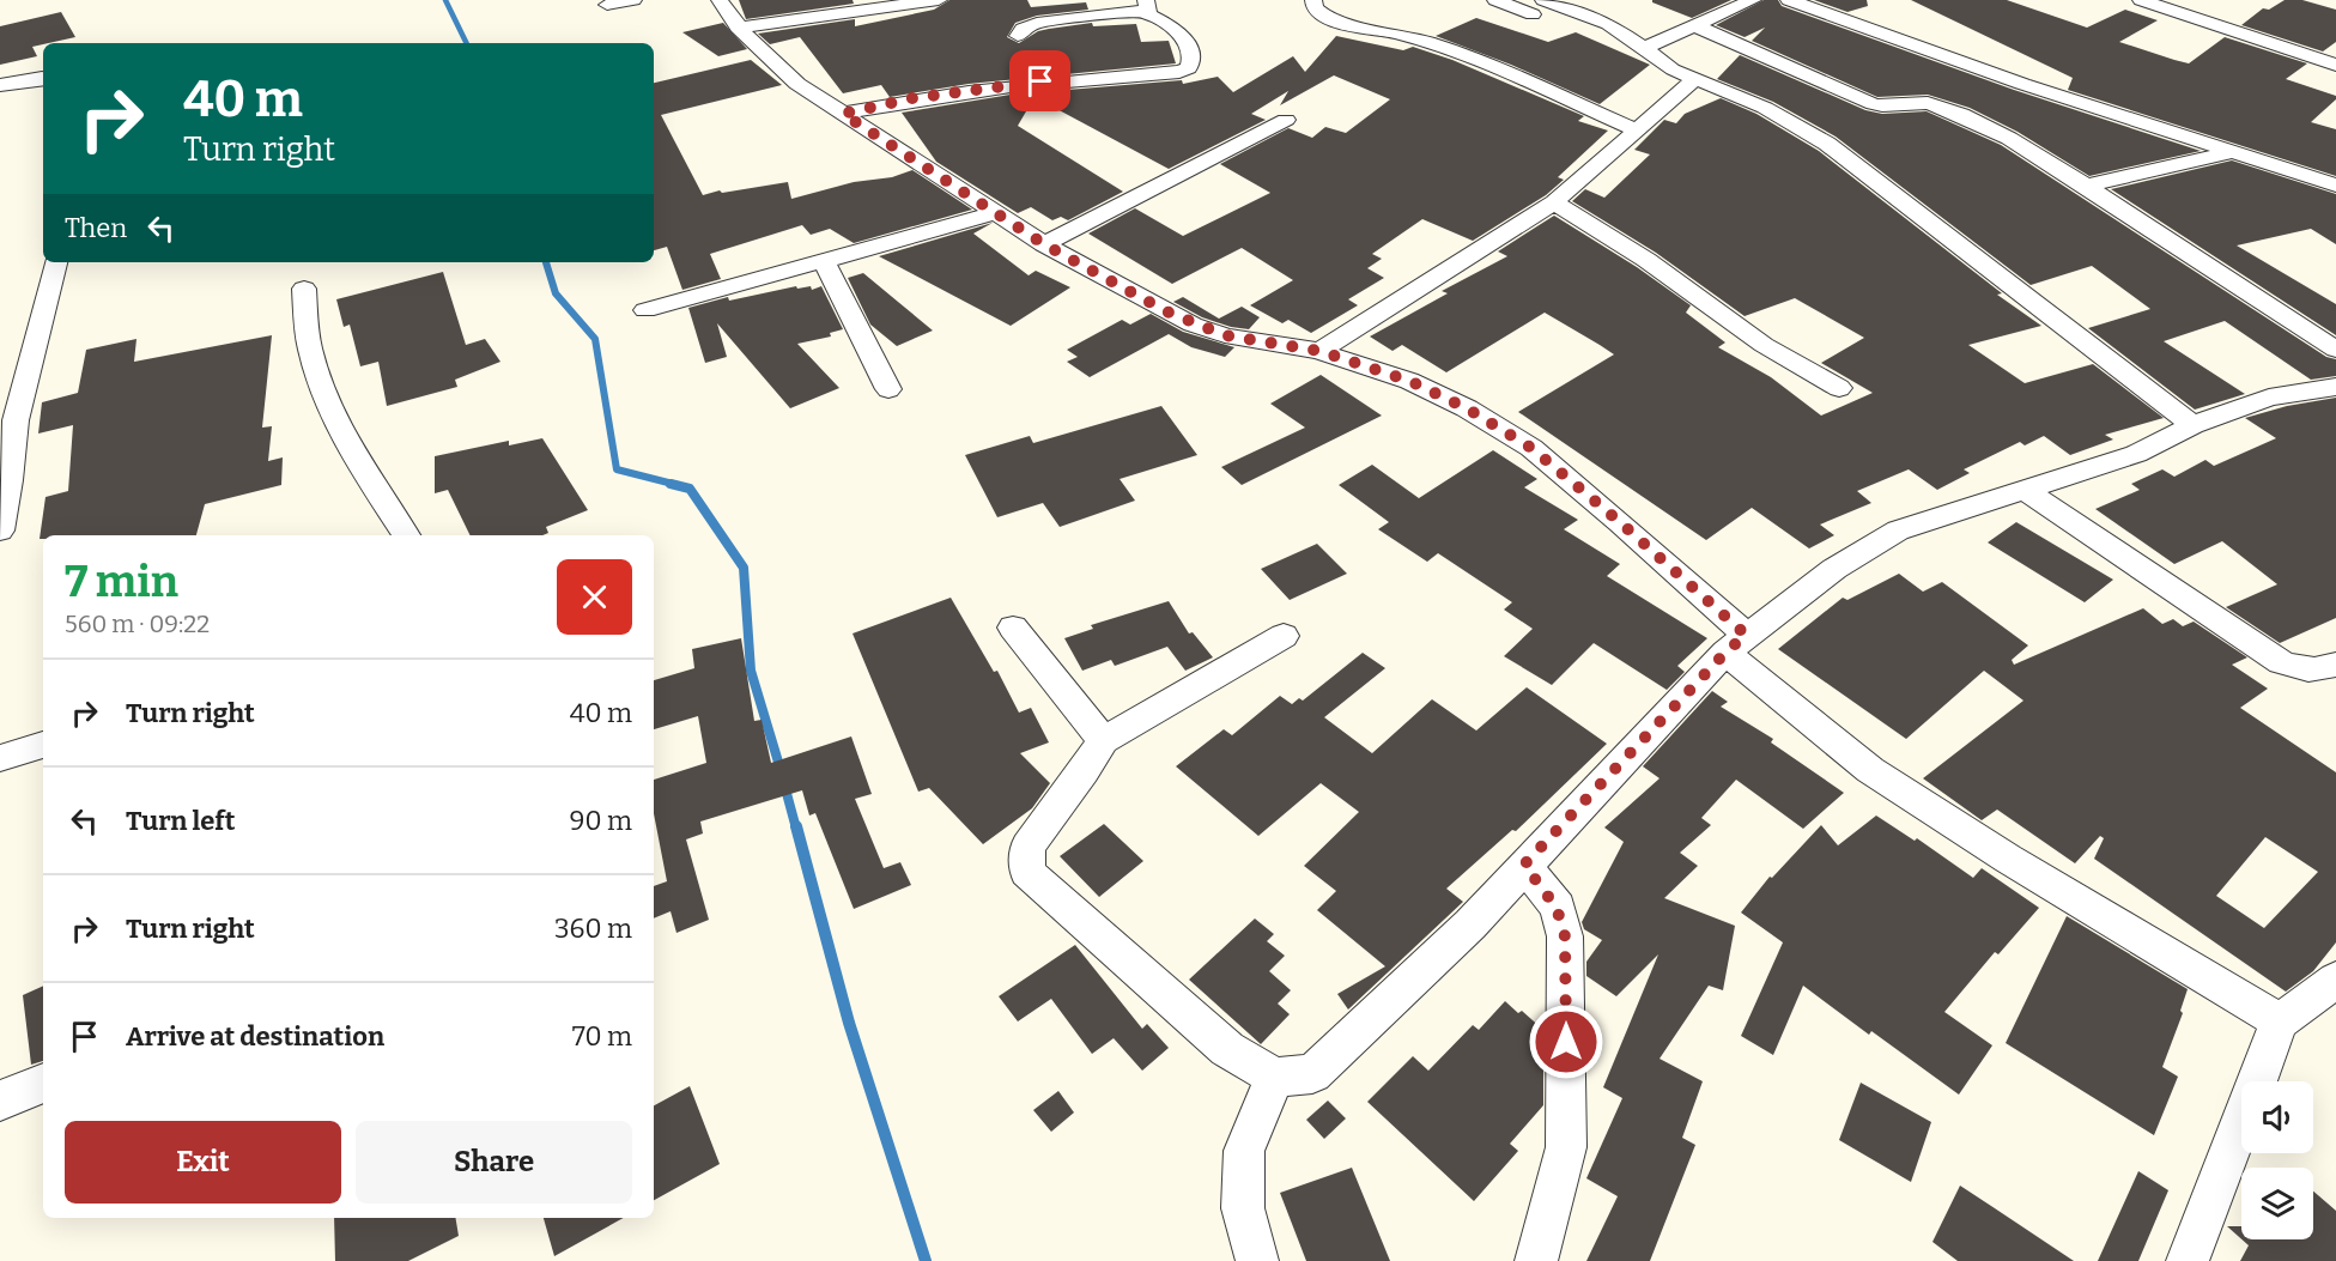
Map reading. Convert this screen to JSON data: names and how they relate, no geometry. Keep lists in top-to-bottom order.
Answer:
{
  "page": {
    "turn": ["40 m", "Turn right"],
    "then": "Then",
    "heading": ["7 min", "560 m · 09:22"],
    "list": [
      {
        "name": "Turn right",
        "value": "40 m"
      },
      {
        "name": "Turn left",
        "value": "90 m"
      },
      {
        "name": "Turn right",
        "value": "360 m"
      },
      {
        "name": "Arrive at destination",
        "value": "70 m"
      }
    ],
    "buttons": ["Exit", "Share"]
  }
}
